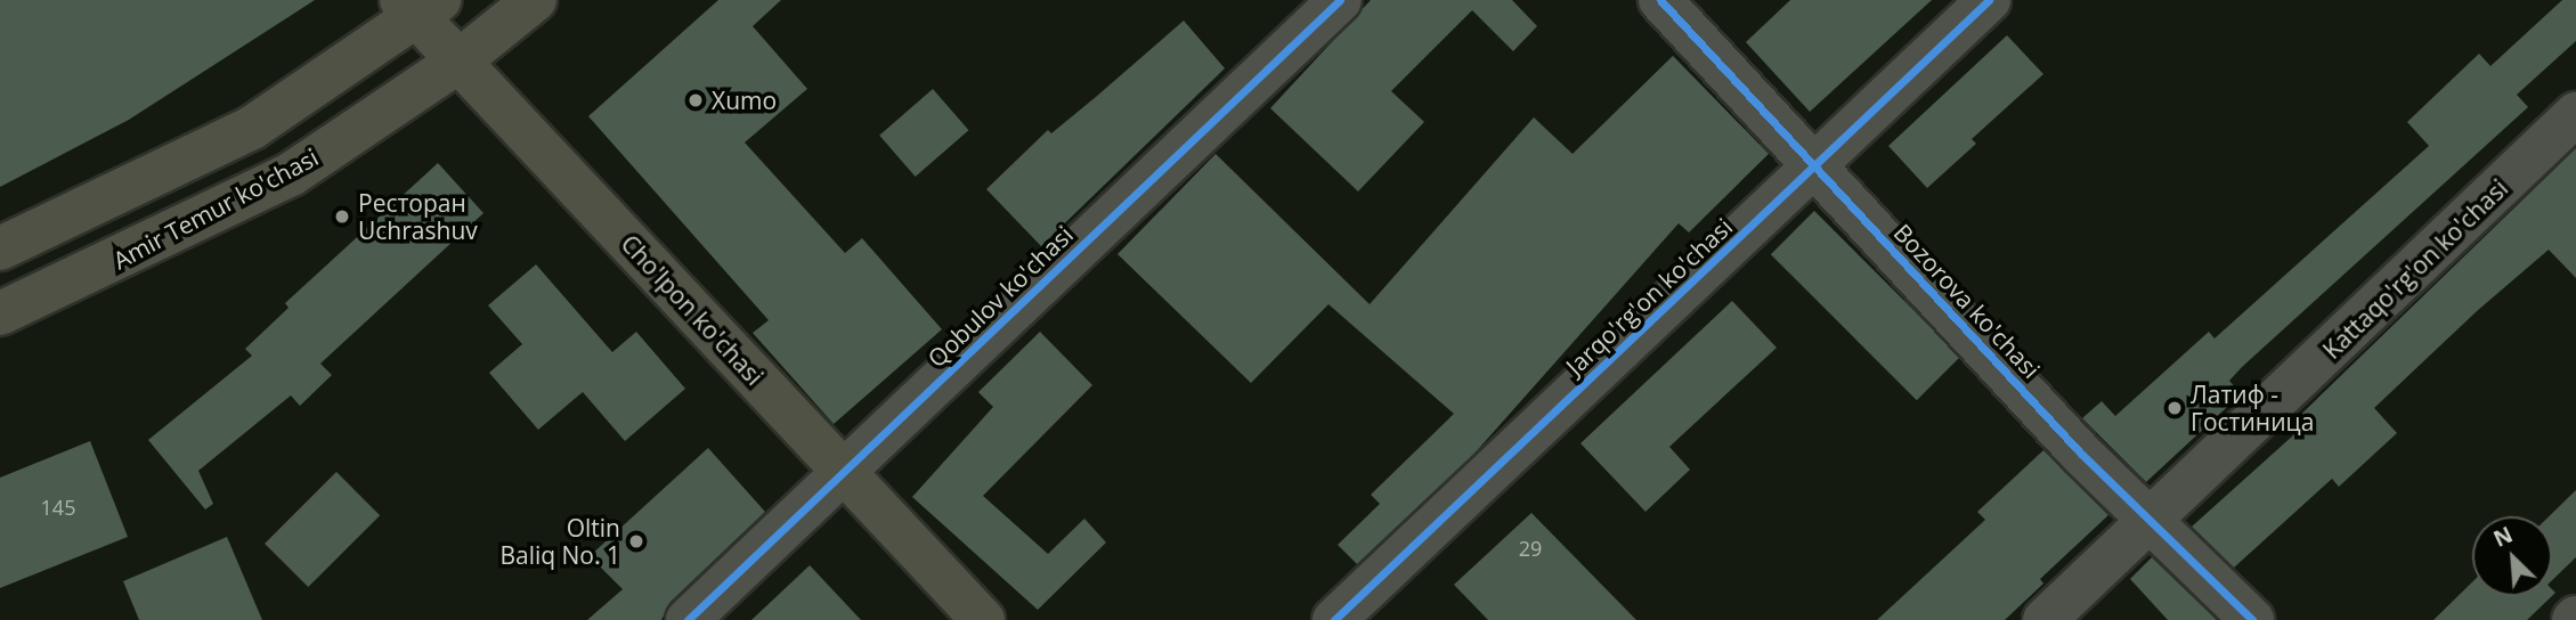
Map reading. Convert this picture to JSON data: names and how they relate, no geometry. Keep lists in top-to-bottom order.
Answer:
{
  "streets": {
    "main road": ["Amir Temur ko'chasi", "Cho'lpon ko'chasi"],
    "street": [
      "Kattaqo'rg'on ko'chasi",
      "Qobulov ko'chasi",
      "Jarqo'rg'on ko'chasi",
      "Bozorova ko'chasi"
    ]
  },
  "crossings": [
    ["Amir Temur ko'chasi", "Cho'lpon ko'chasi"],
    ["Kattaqo'rg'on ko'chasi", "Bozorova ko'chasi"],
    ["Qobulov ko'chasi", "Cho'lpon ko'chasi"],
    ["Jarqo'rg'on ko'chasi", "Bozorova ko'chasi"]
  ],
  "places": [
    "Xumo",
    "Ресторан Uchrashuv",
    "Латиф - Гостиница",
    "Oltin Baliq No. 1"
  ],
  "house_numbers": ["145", "29"],
  "north": "top left"
}
